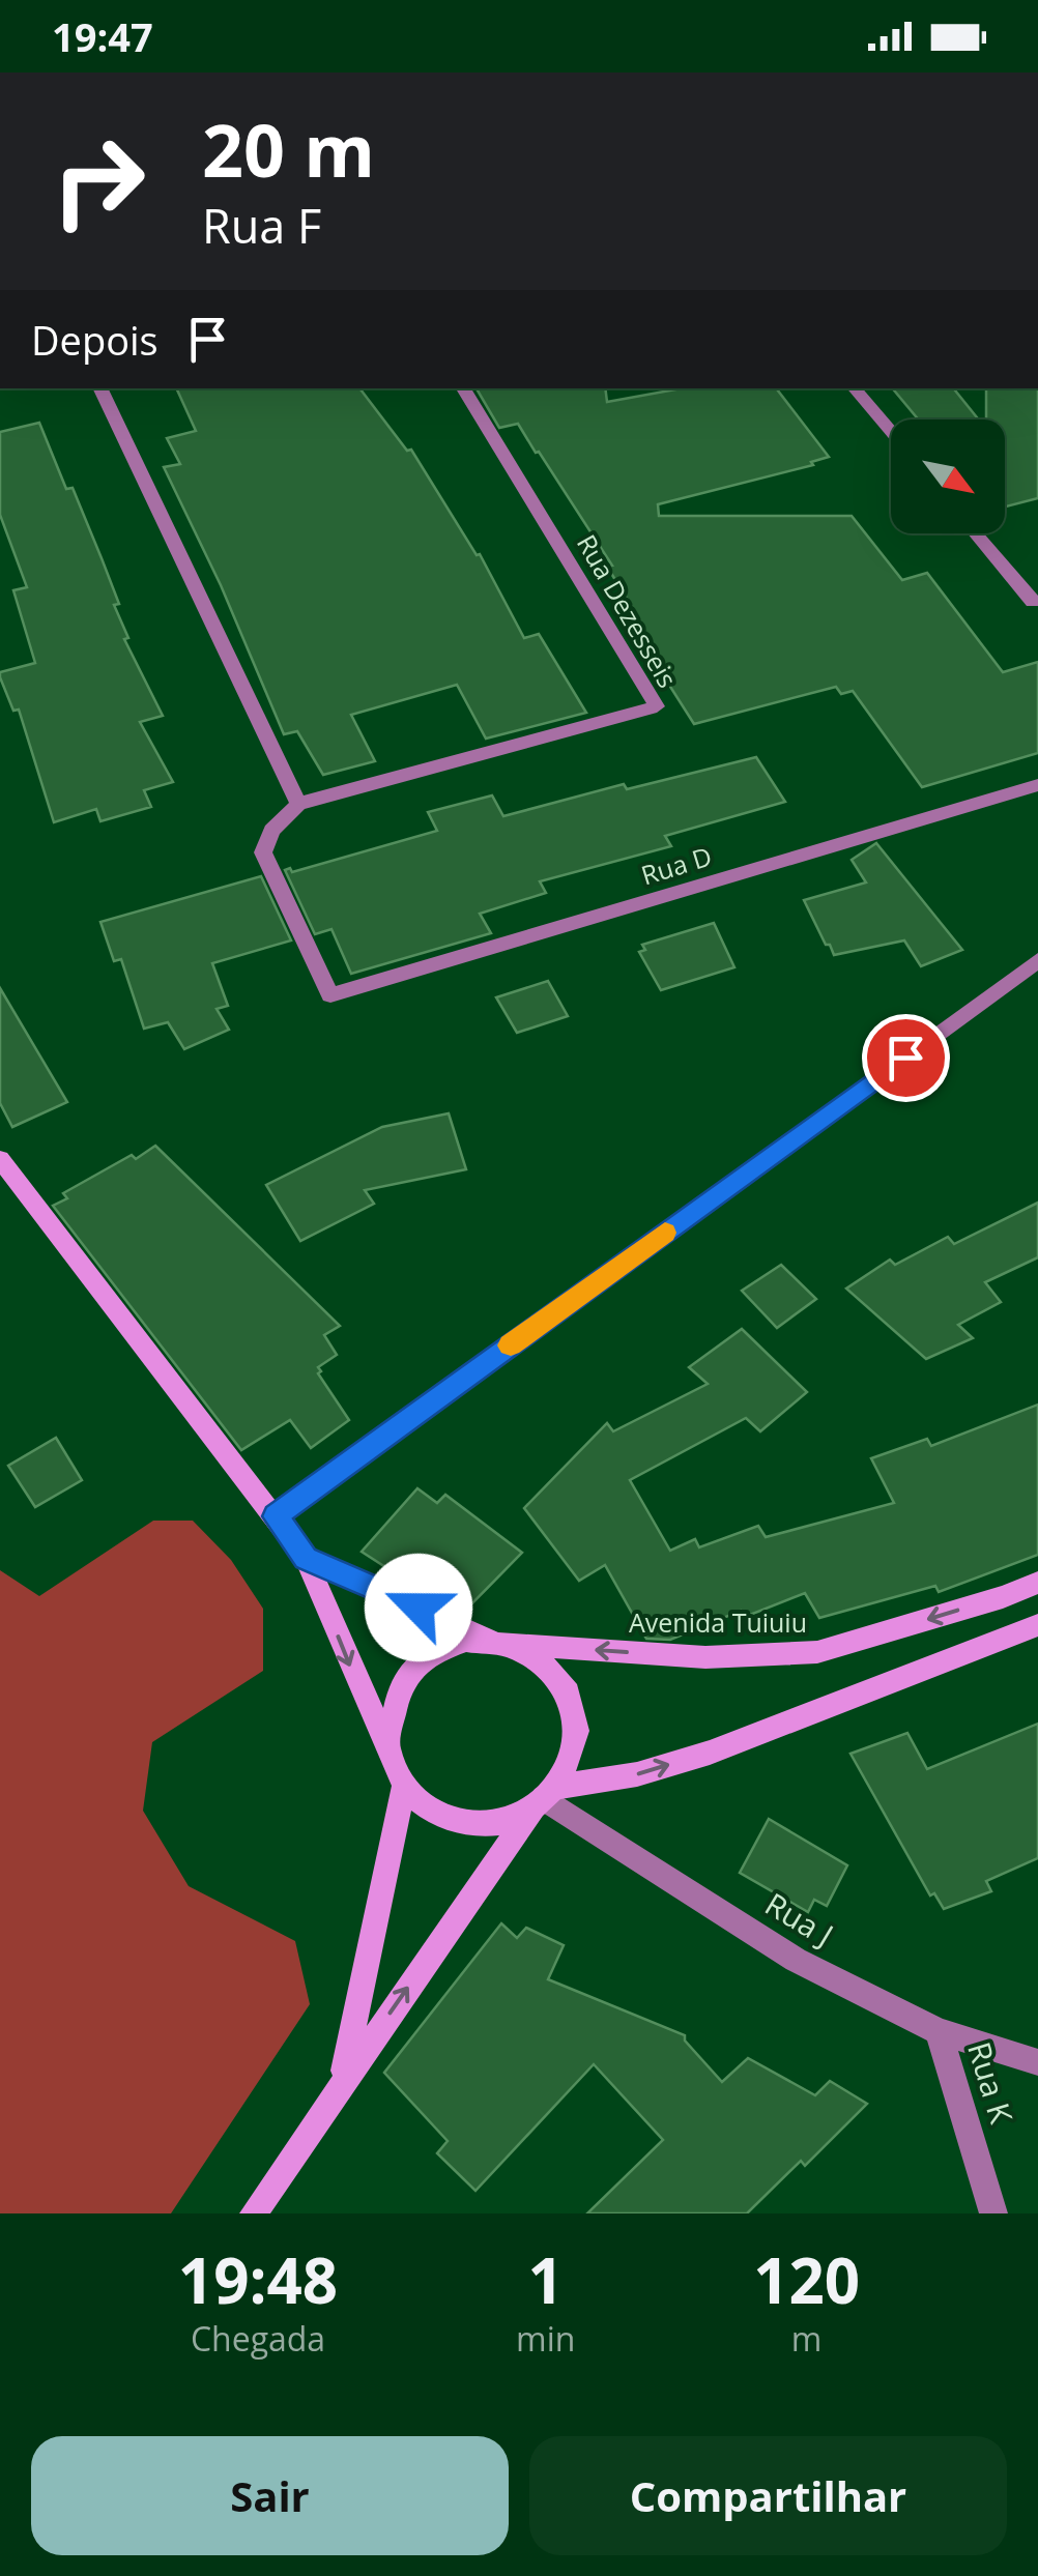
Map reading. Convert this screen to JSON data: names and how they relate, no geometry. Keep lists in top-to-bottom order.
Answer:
{
  "streets": {
    "main road": ["Avenida Tuiuiu"],
    "street": [
      "Rua Dezesseis",
      "Rua D",
      "Rua J",
      "Rua K"
    ]
  },
  "crossings": [
    ["Rua Dezesseis", "Rua D"],
    ["Avenida Tuiuiu", "Rua J"],
    ["Rua J", "Rua K"]
  ],
  "north": "bottom right",
  "page": {
    "status": "19:47",
    "turn": ["20 m", "Rua F"],
    "then": "Depois",
    "eta": [
      "19:48",
      "Chegada",
      "1",
      "min",
      "120",
      "m"
    ],
    "buttons": ["Sair", "Compartilhar"]
  }
}
